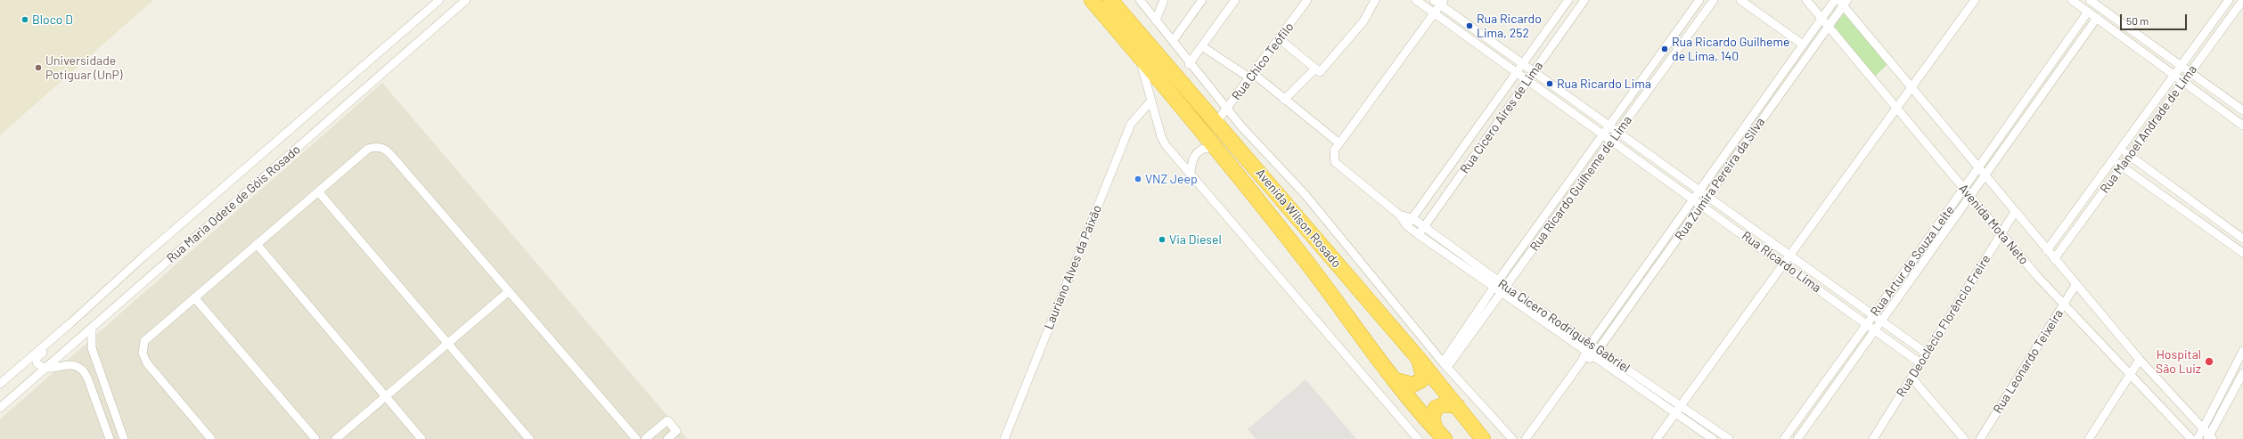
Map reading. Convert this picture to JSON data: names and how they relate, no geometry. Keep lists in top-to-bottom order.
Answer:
{
  "streets": {
    "highway": ["Avenida Wilson Rosado"],
    "street": [
      "Rua Chico Teófilo",
      "Rua Cícero Aires de Lima",
      "Rua Manoel Andrade de Lima",
      "Rua Zumira Pereira da Silva",
      "Rua Ricardo Guilheme de Lima",
      "Rua Maria Odete de Góis Rosado",
      "Avenida Mota Neto",
      "Rua Artur de Souza Leite",
      "Rua Ricardo Lima",
      "Lauriano Alves da Paixão",
      "Rua Cícero Rodriguês Gabriel",
      "Rua Deoclécio Florêncio Freire",
      "Rua Leonardo Teixeira"
    ]
  },
  "crossings": [
    ["Rua Chico Teófilo", "Avenida Wilson Rosado"],
    ["Rua Cícero Aires de Lima", "Rua Ricardo Lima"],
    ["Rua Cícero Aires de Lima", "Rua Cícero Rodriguês Gabriel"],
    ["Rua Manoel Andrade de Lima", "Avenida Mota Neto"],
    ["Rua Zumira Pereira da Silva", "Avenida Mota Neto"],
    ["Rua Zumira Pereira da Silva", "Rua Ricardo Lima"],
    ["Rua Zumira Pereira da Silva", "Rua Cícero Rodriguês Gabriel"],
    ["Rua Ricardo Guilheme de Lima", "Rua Ricardo Lima"],
    ["Rua Ricardo Guilheme de Lima", "Rua Cícero Rodriguês Gabriel"],
    ["Avenida Mota Neto", "Rua Artur de Souza Leite"],
    ["Avenida Mota Neto", "Rua Deoclécio Florêncio Freire"],
    ["Avenida Mota Neto", "Rua Leonardo Teixeira"],
    ["Rua Artur de Souza Leite", "Rua Ricardo Lima"],
    ["Rua Ricardo Lima", "Rua Cícero Rodriguês Gabriel"],
    ["Rua Ricardo Lima", "Rua Deoclécio Florêncio Freire"]
  ],
  "places": [
    "Bloco D",
    "Rua Ricardo Lima, 252",
    "Rua Ricardo Guilheme de Lima, 140",
    "Universidade Potiguar (UnP)",
    "Rua Ricardo Lima",
    "VNZ Jeep",
    "Via Diesel",
    "Hospital São Luiz"
  ],
  "scale_bar": "50 m"
}
